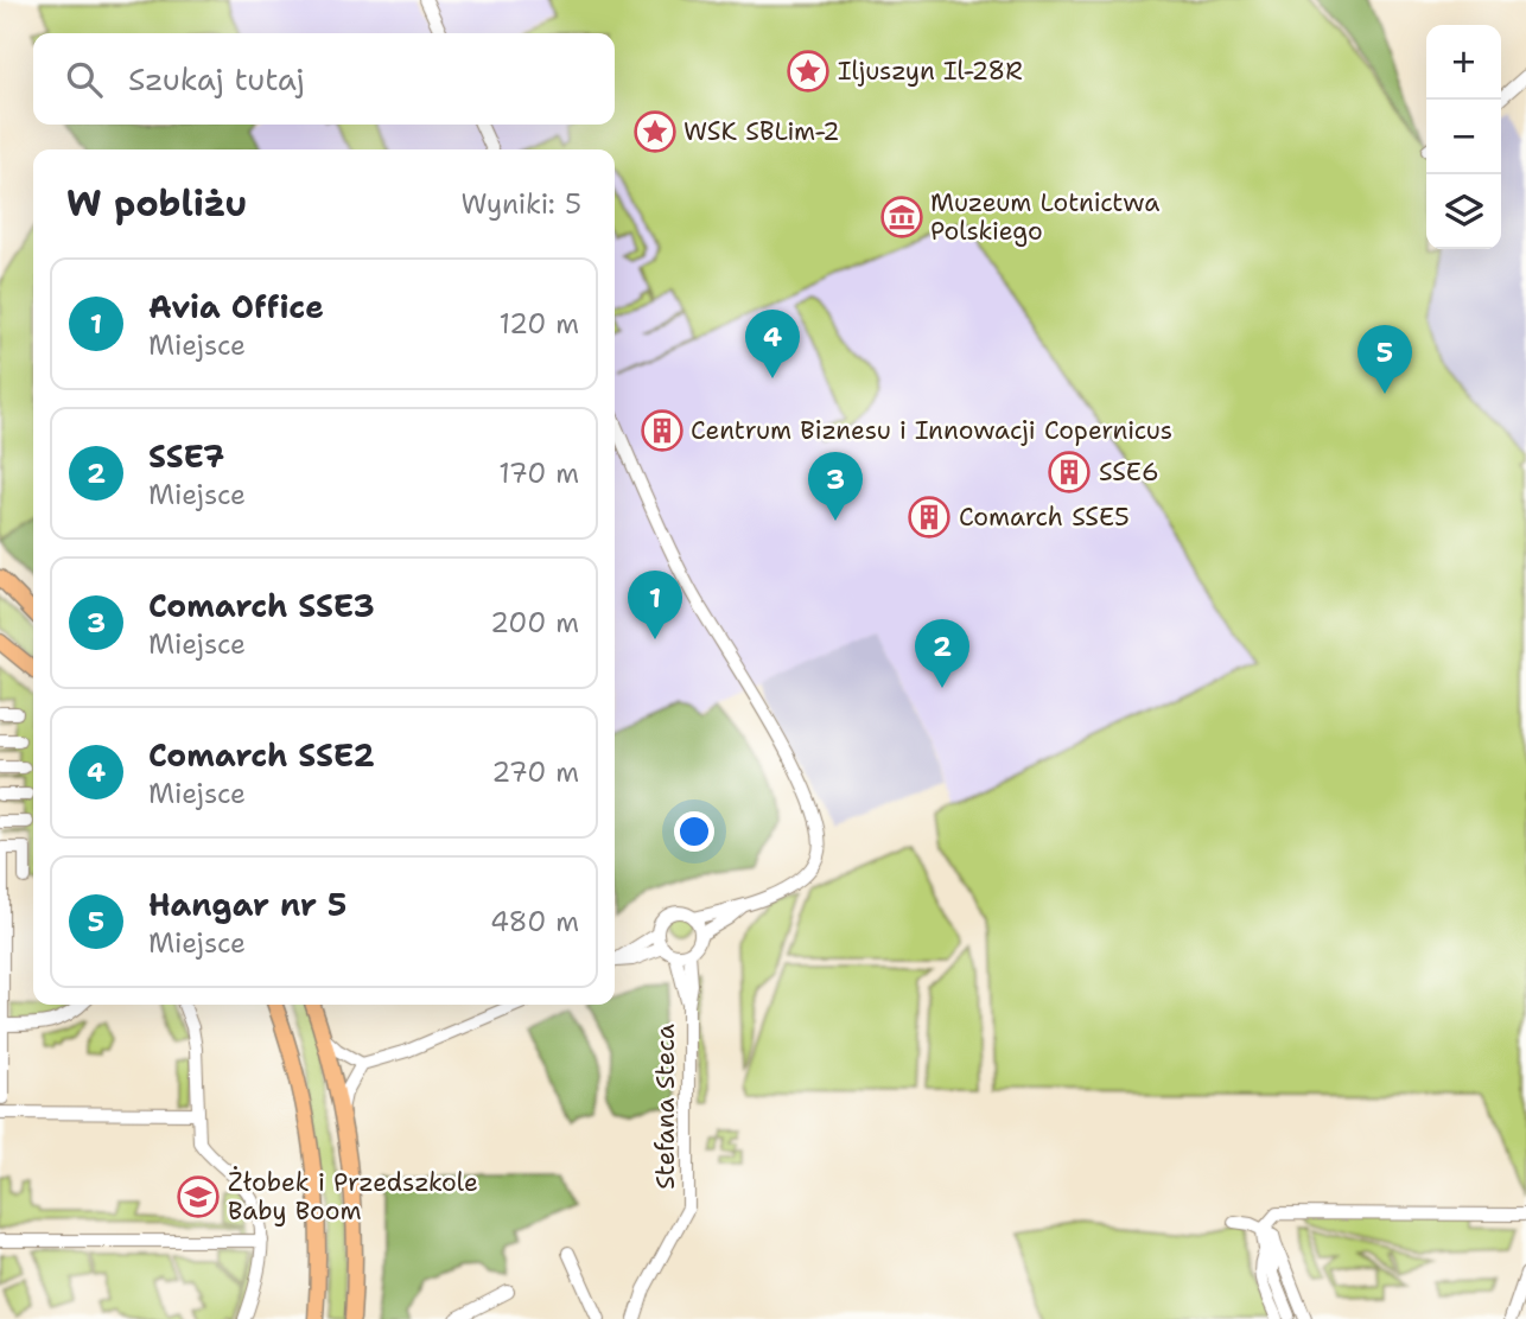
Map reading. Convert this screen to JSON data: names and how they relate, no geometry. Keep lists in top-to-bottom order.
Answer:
{
  "streets": {
    "street": ["Stefana Steca"]
  },
  "places": {
    "place": ["Iljuszyn Il-28R", "WSK SBLim-2"],
    "museum": ["Muzeum Lotnictwa Polskiego"],
    "building": ["Centrum Biznesu i Innowacji Copernicus", "SSE6", "Comarch SSE5"],
    "school or university": ["Żłobek i Przedszkole Baby Boom"]
  },
  "page": {
    "map_buttons": ["+", "−"],
    "search": "Szukaj tutaj",
    "heading": ["W pobliżu", "Wyniki: 5"],
    "list": [
      {
        "mark": "1",
        "name": "Avia Office",
        "note": "Miejsce",
        "value": "120 m"
      },
      {
        "mark": "2",
        "name": "SSE7",
        "note": "Miejsce",
        "value": "170 m"
      },
      {
        "mark": "3",
        "name": "Comarch SSE3",
        "note": "Miejsce",
        "value": "200 m"
      },
      {
        "mark": "4",
        "name": "Comarch SSE2",
        "note": "Miejsce",
        "value": "270 m"
      },
      {
        "mark": "5",
        "name": "Hangar nr 5",
        "note": "Miejsce",
        "value": "480 m"
      }
    ],
    "pins": [
      "4",
      "5",
      "3",
      "1",
      "2"
    ]
  }
}
